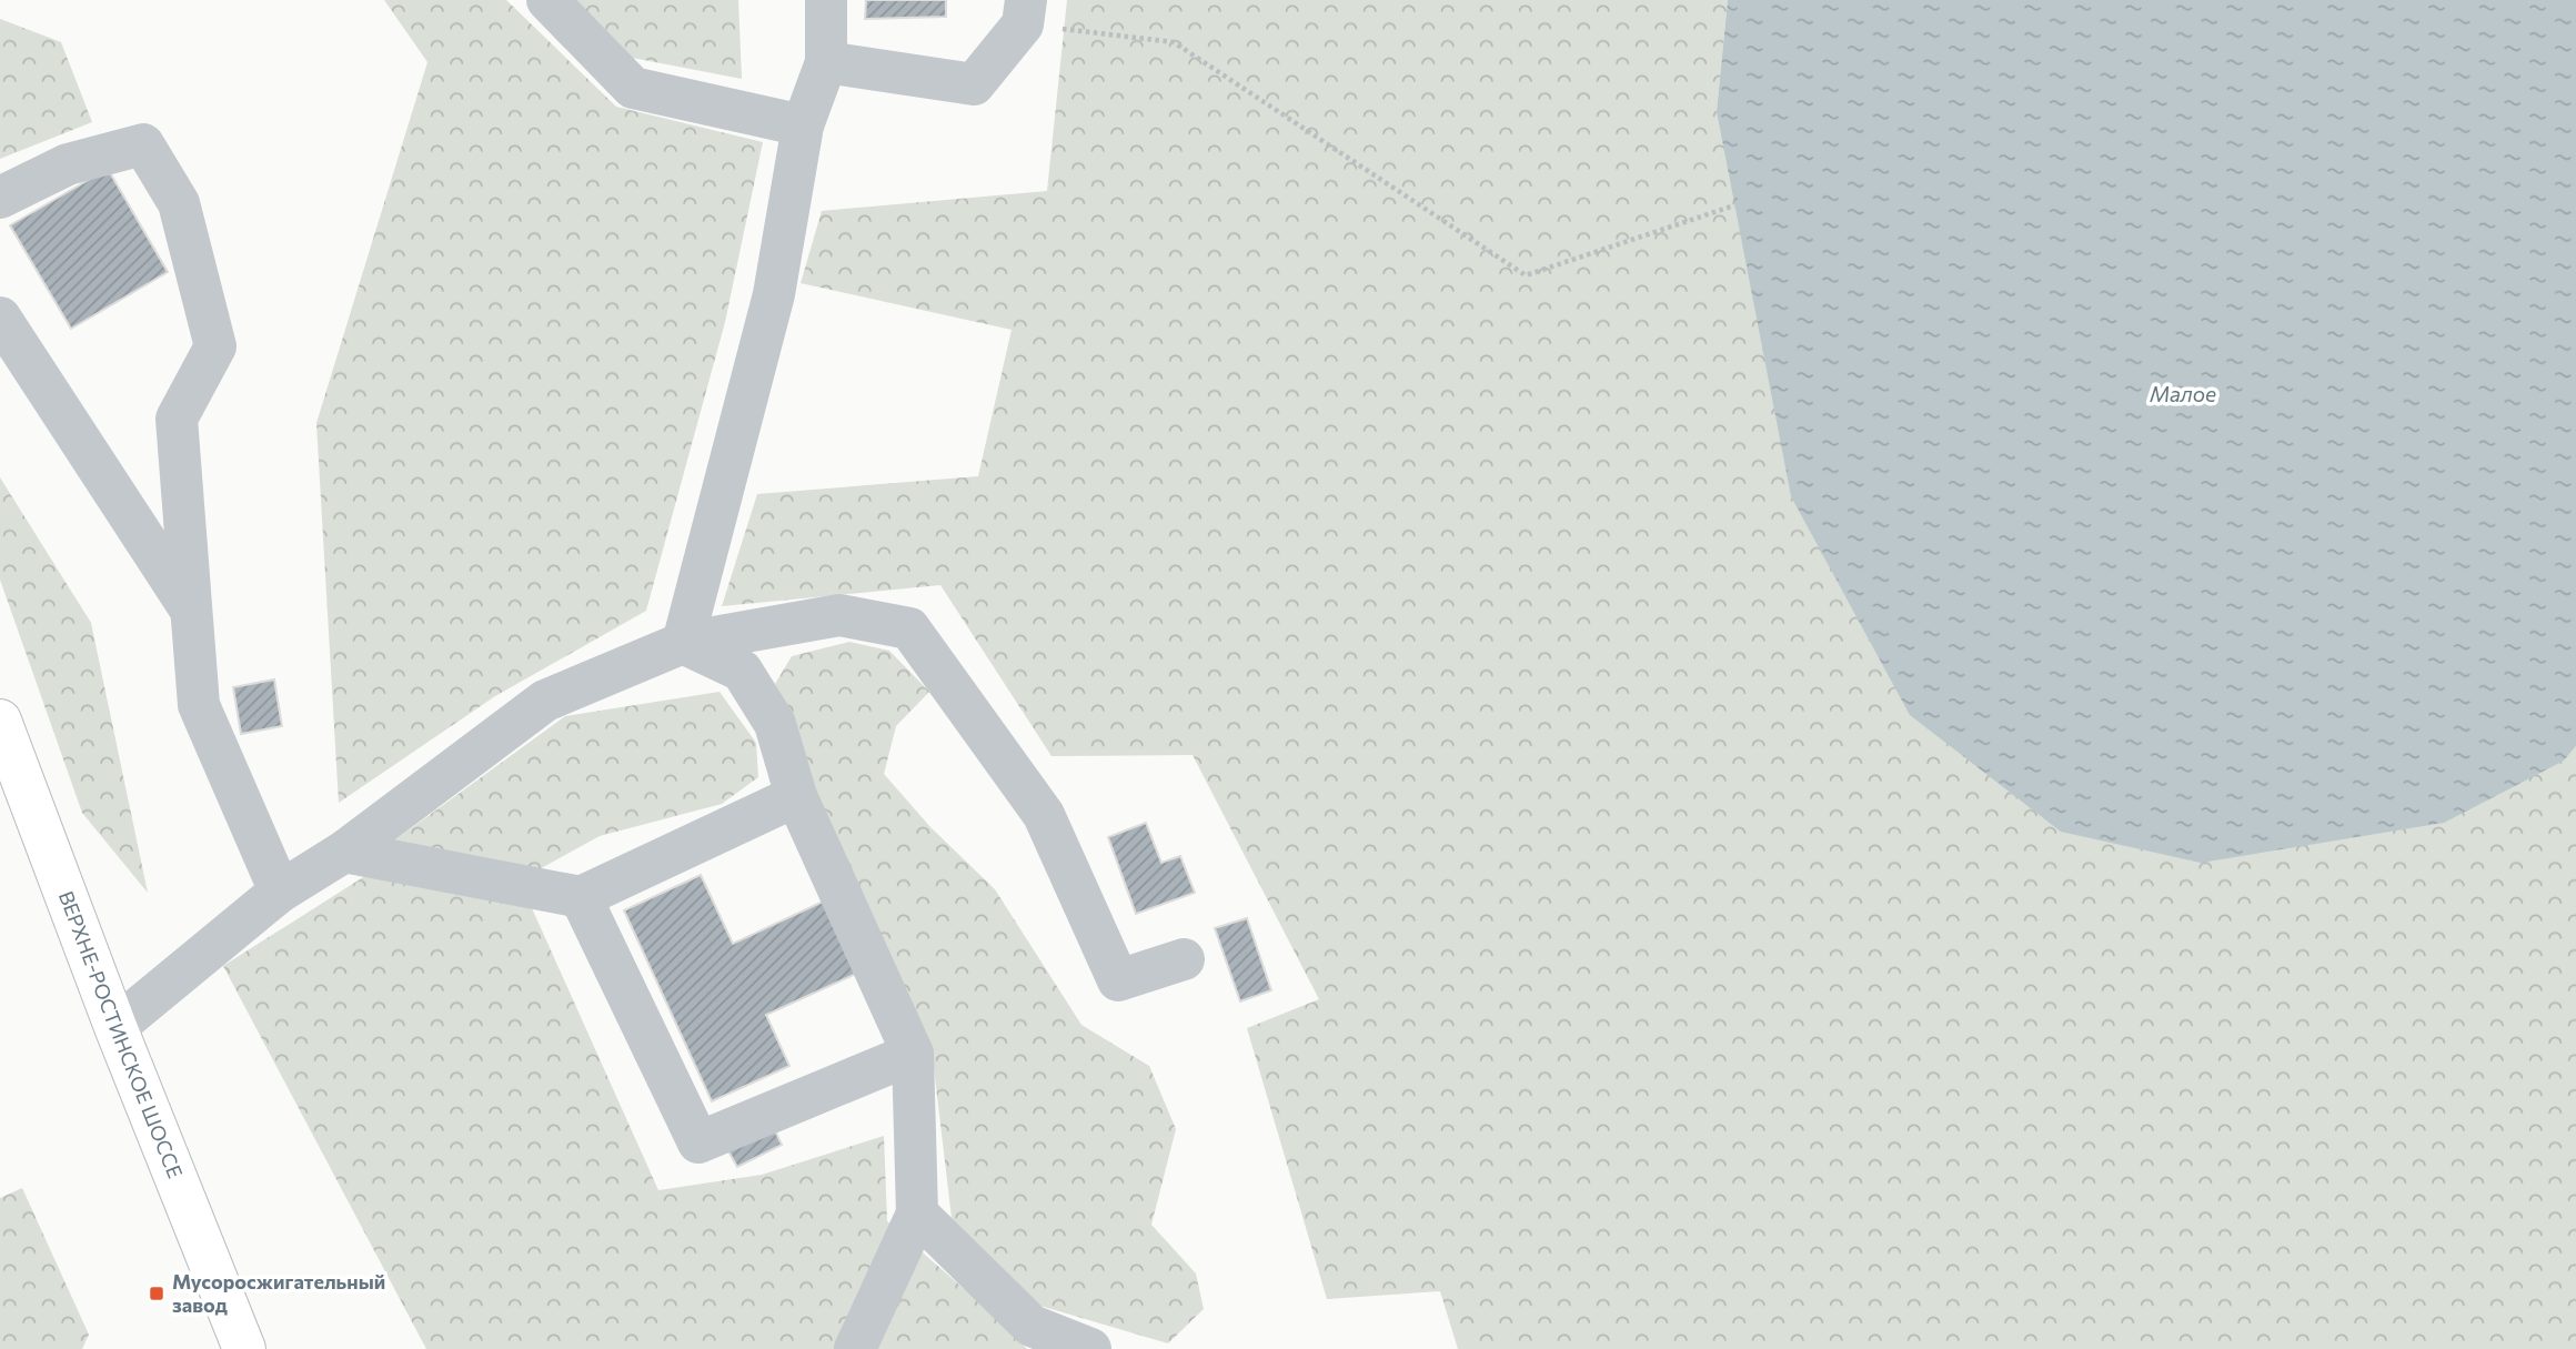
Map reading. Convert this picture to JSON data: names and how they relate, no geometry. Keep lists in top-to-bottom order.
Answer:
{
  "streets": {
    "main road": ["ВЕРХНЕ-РОСТИНСКОЕ ШОССЕ"]
  },
  "water": ["Малое"],
  "places": {
    "transit": ["Мусоросжигательный завод"]
  }
}
